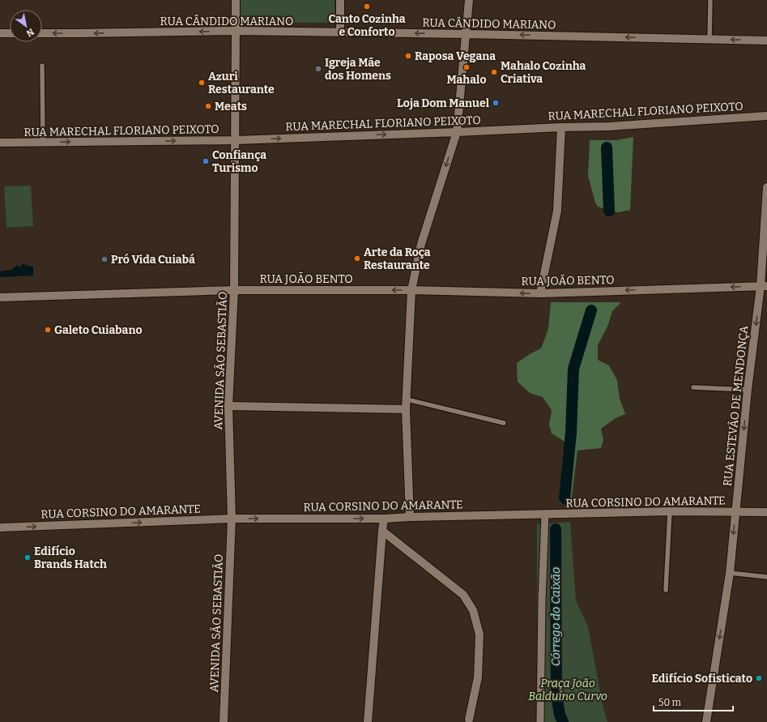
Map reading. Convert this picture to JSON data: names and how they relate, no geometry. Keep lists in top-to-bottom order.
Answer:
{
  "streets": {
    "street": [
      "RUA CÂNDIDO MARIANO",
      "RUA MARECHAL FLORIANO PEIXOTO",
      "RUA JOÃO BENTO",
      "AVENIDA SÃO SEBASTIÃO",
      "RUA ESTEVÃO DE MENDONÇA",
      "RUA CORSINO DO AMARANTE"
    ]
  },
  "crossings": [
    ["RUA CÂNDIDO MARIANO", "AVENIDA SÃO SEBASTIÃO"],
    ["RUA MARECHAL FLORIANO PEIXOTO", "AVENIDA SÃO SEBASTIÃO"],
    ["RUA JOÃO BENTO", "AVENIDA SÃO SEBASTIÃO"],
    ["RUA JOÃO BENTO", "RUA ESTEVÃO DE MENDONÇA"],
    ["AVENIDA SÃO SEBASTIÃO", "RUA CORSINO DO AMARANTE"],
    ["RUA ESTEVÃO DE MENDONÇA", "RUA CORSINO DO AMARANTE"]
  ],
  "one_way": [
    "RUA CÂNDIDO MARIANO",
    "RUA MARECHAL FLORIANO PEIXOTO",
    "RUA JOÃO BENTO",
    "RUA ESTEVÃO DE MENDONÇA",
    "RUA CORSINO DO AMARANTE"
  ],
  "water": ["Córrego do Caixão"],
  "parks": ["Praça João Balduíno Curvo"],
  "places": [
    "Canto Cozinha e Conforto",
    "Raposa Vegana",
    "Mahalo",
    "Igreja Mãe dos Homens",
    "Mahalo Cozinha Criativa",
    "Azuri Restaurante",
    "Loja Dom Manuel",
    "Meats",
    "Confiança Turismo",
    "Arte da Roça Restaurante",
    "Pró Vida Cuiabá",
    "Galeto Cuiabano",
    "Edifício Brands Hatch",
    "Edifício Sofisticato"
  ],
  "scale_bar": "50 m",
  "north": "bottom right"
}
